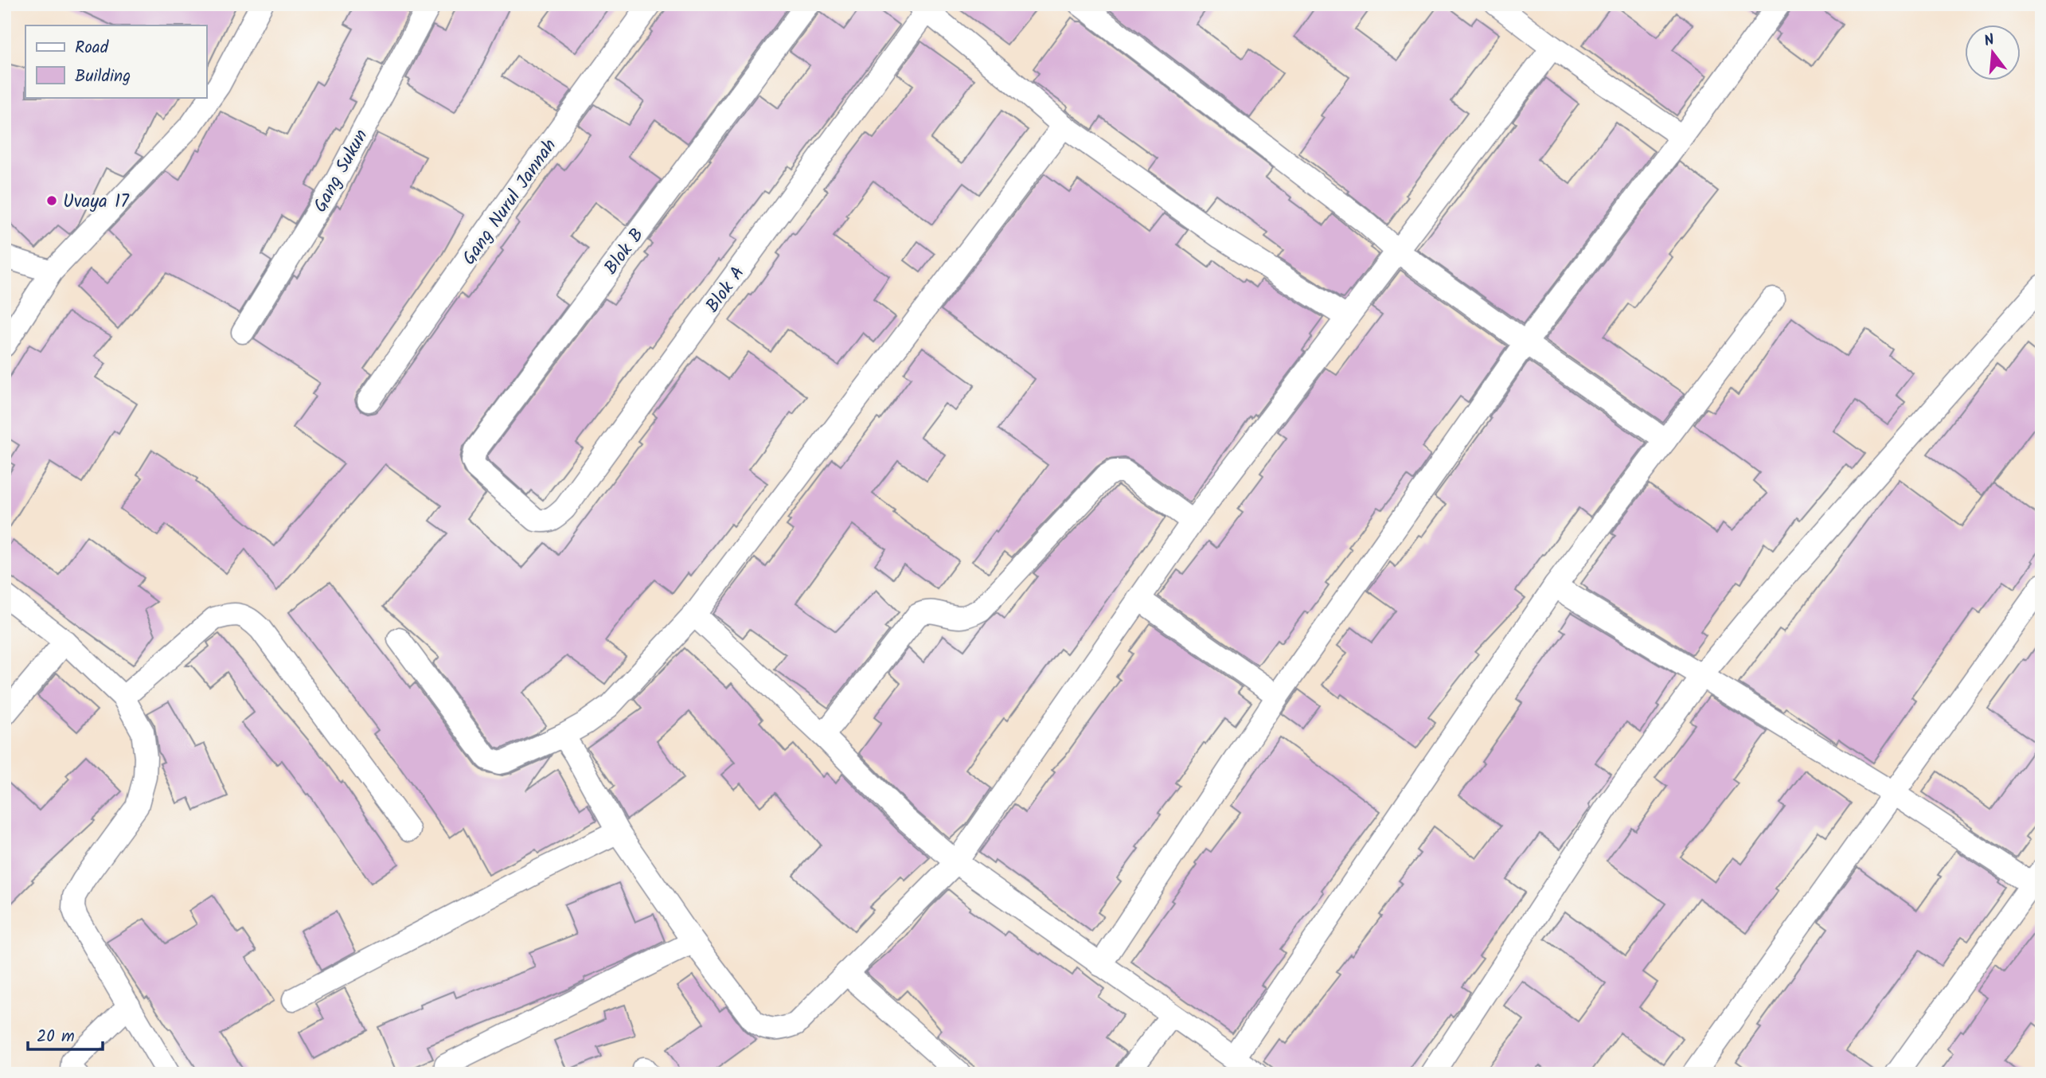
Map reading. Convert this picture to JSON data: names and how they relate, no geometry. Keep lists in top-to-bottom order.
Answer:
{
  "streets": {
    "street": [
      "Gang Sukun",
      "Gang Nurul Jannah",
      "Blok B",
      "Blok A"
    ]
  },
  "crossings": [
    ["Blok B", "Blok A"]
  ],
  "places": ["Uvaya 17"],
  "legend": ["Road", "Building"],
  "scale_bar": "20 m",
  "north": "top"
}
